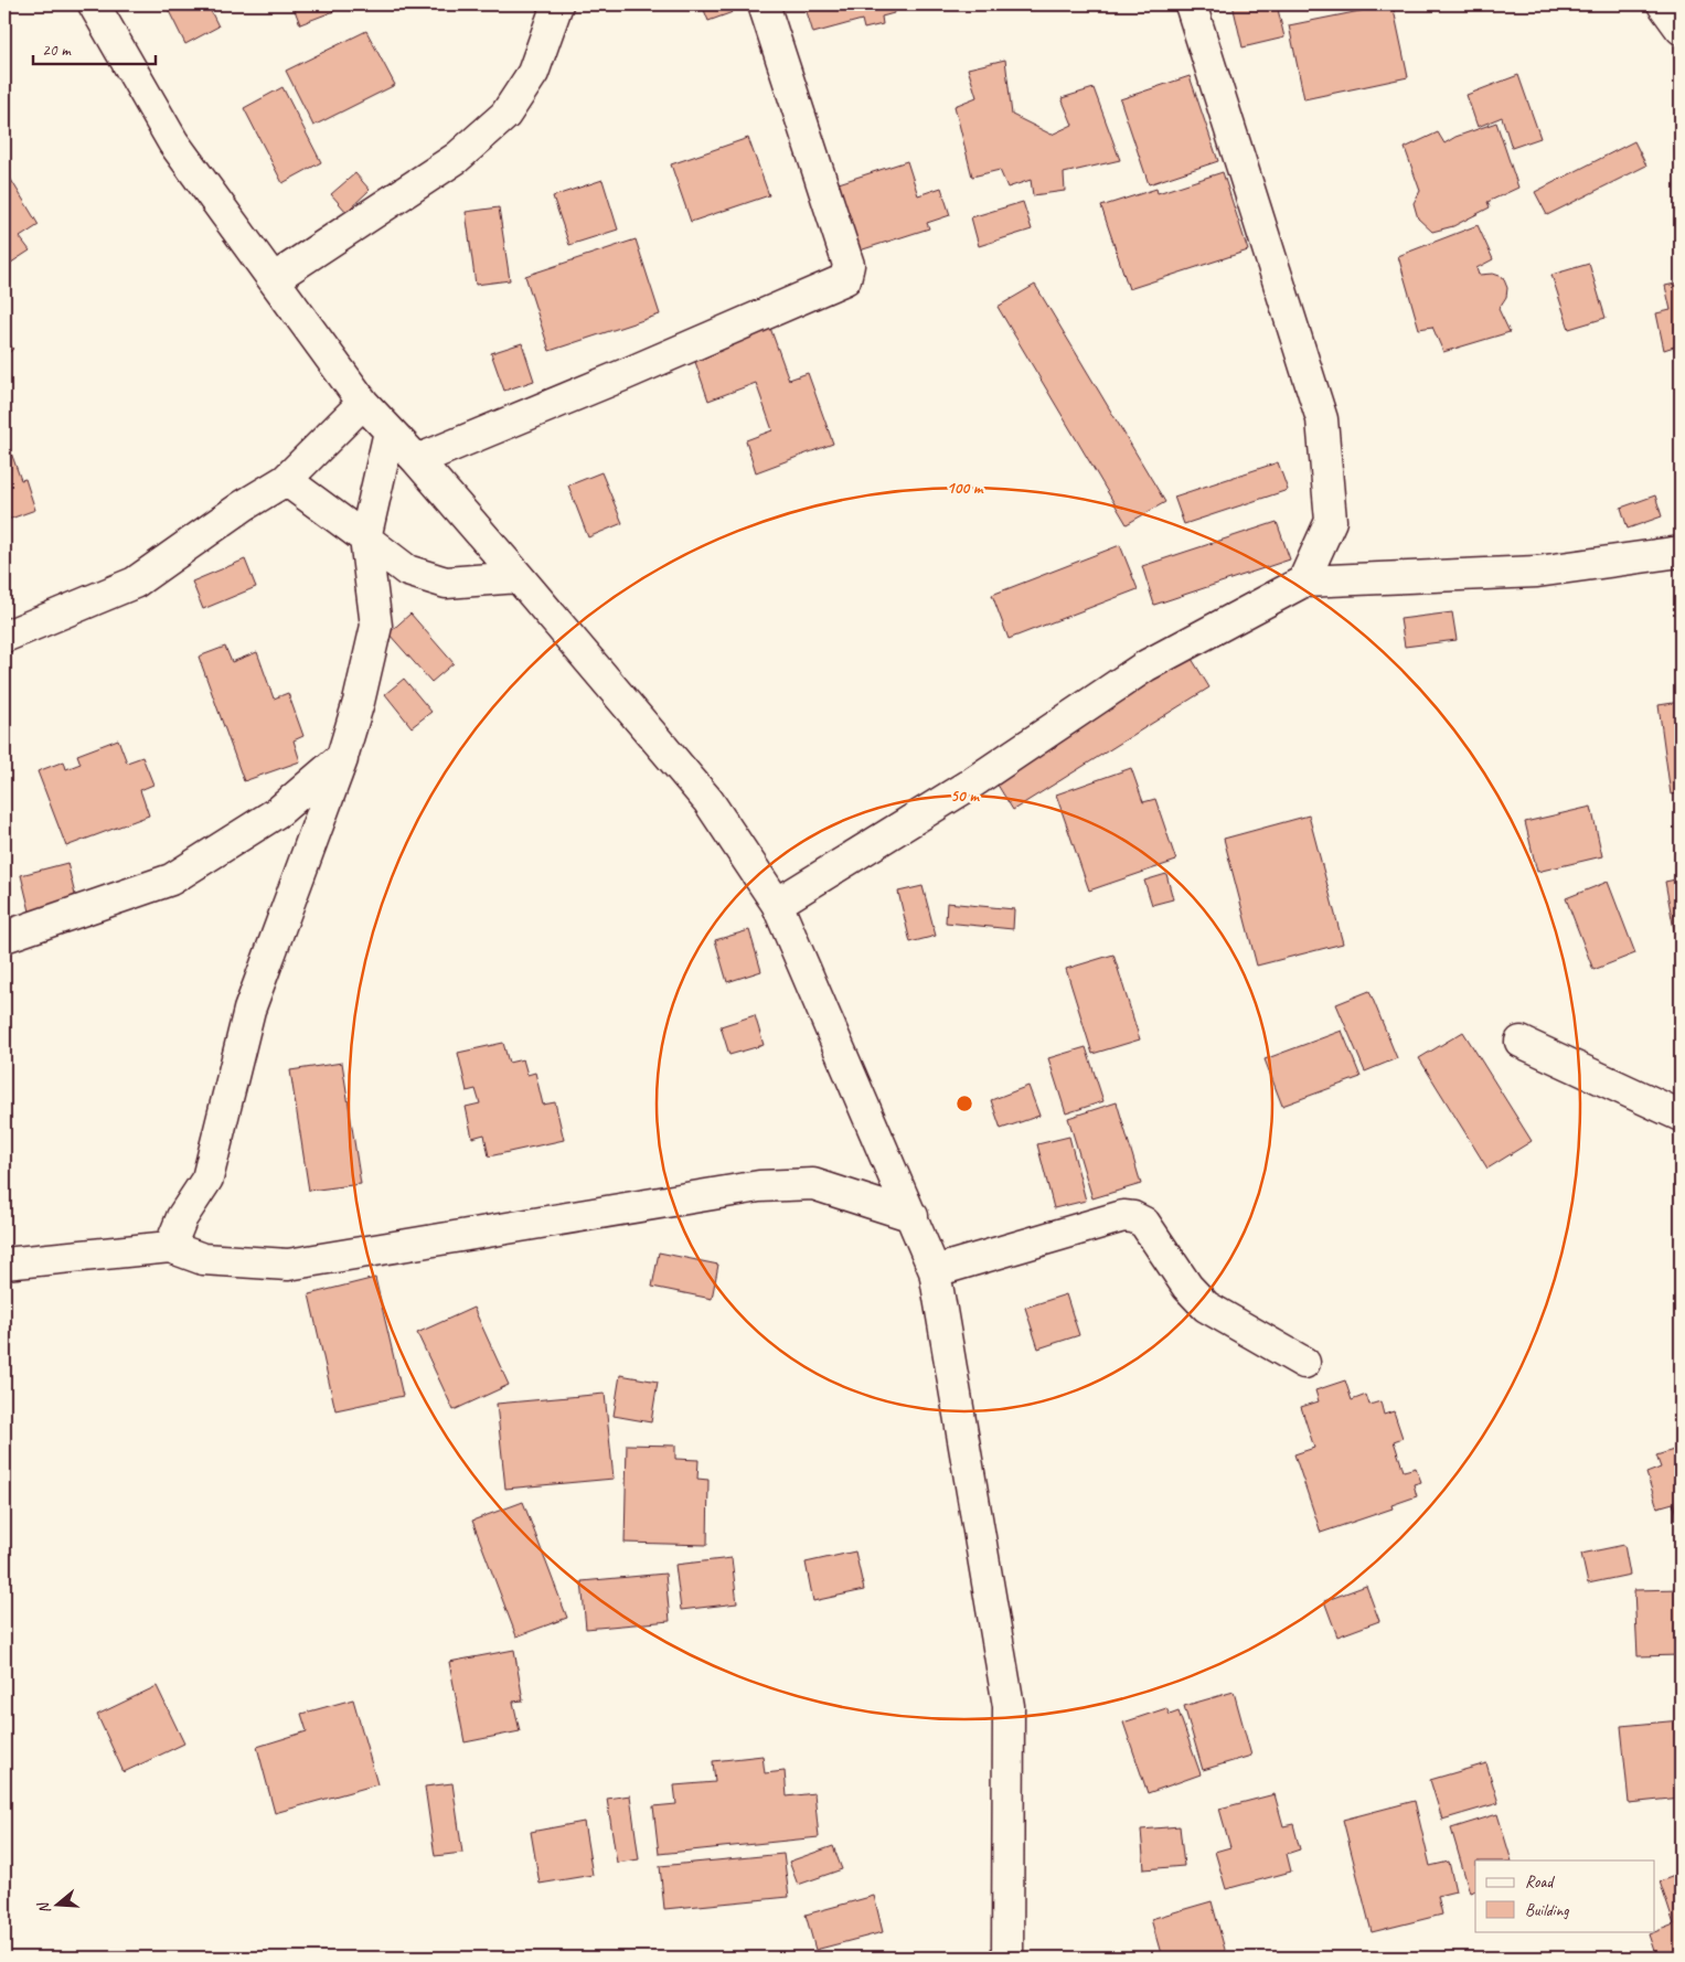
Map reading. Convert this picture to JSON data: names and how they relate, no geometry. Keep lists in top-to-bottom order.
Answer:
{
  "legend": ["Road", "Building"],
  "scale_bar": "20 m",
  "north": "left",
  "rings": ["100 m", "50 m"]
}
